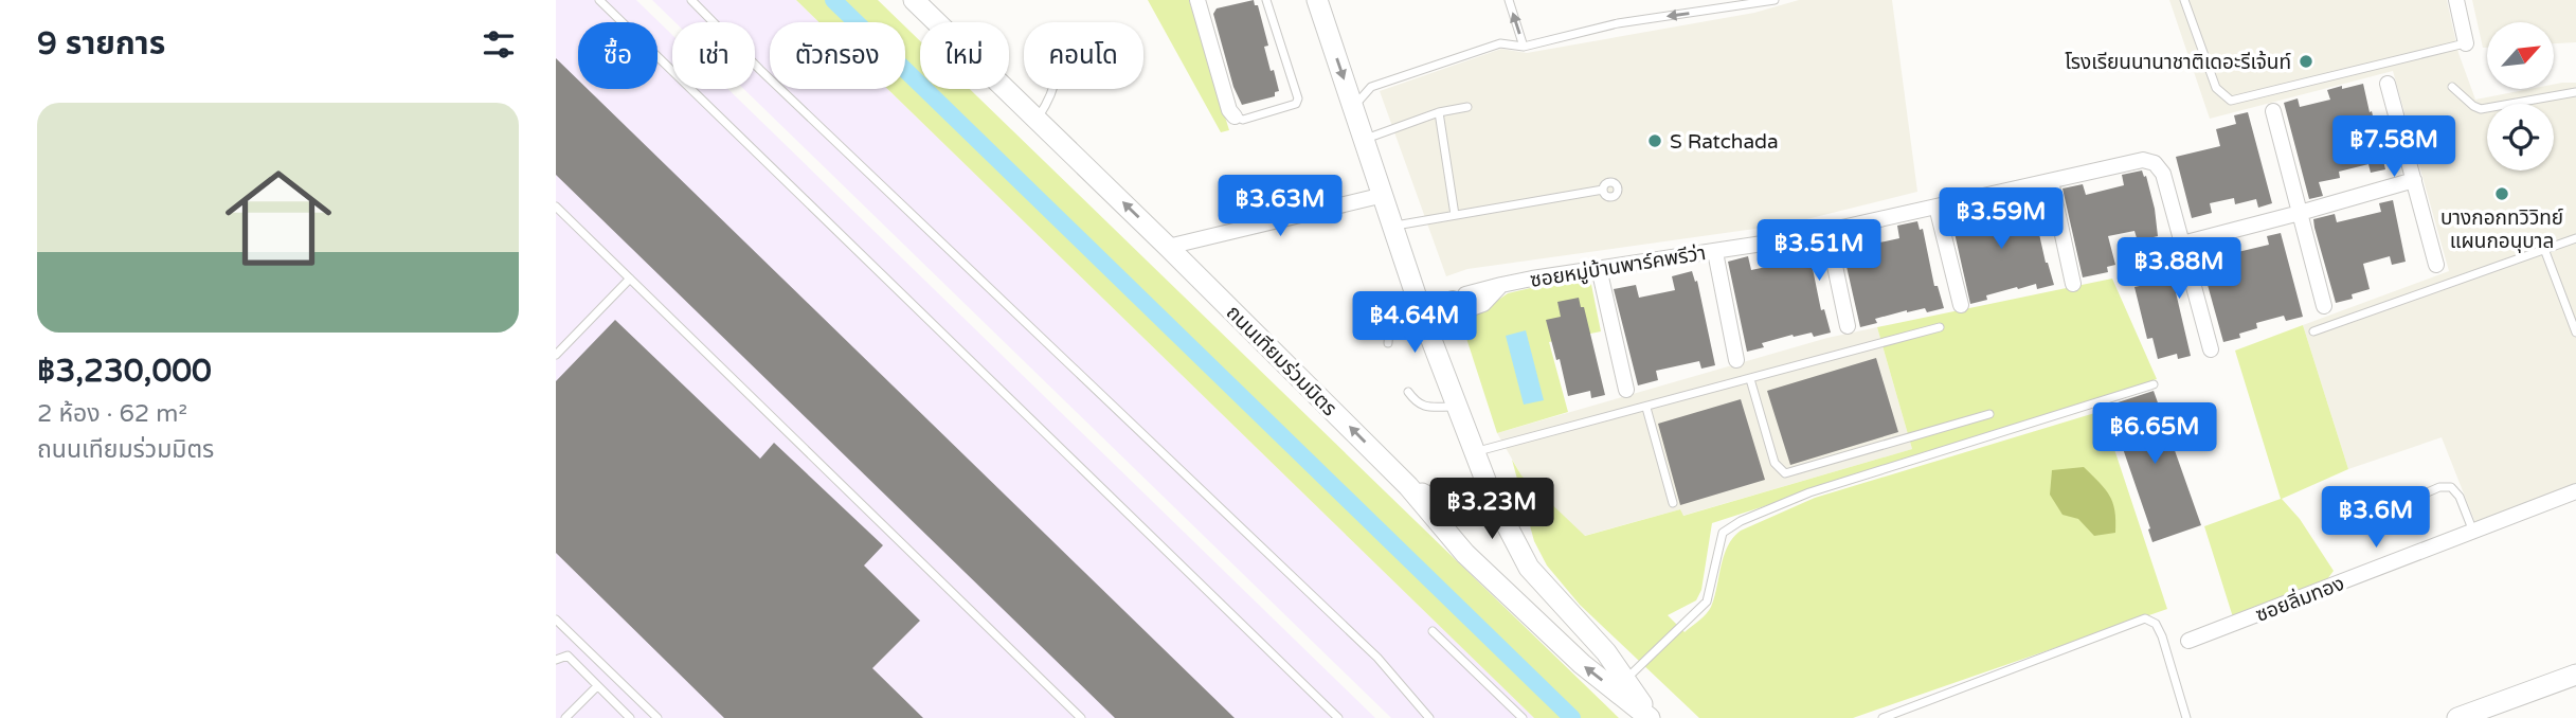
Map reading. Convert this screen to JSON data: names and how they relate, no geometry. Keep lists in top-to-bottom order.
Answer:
{
  "streets": {
    "street": ["ซอยหมู่บ้านพาร์คพรีว่า", "ถนนเทียมร่วมมิตร", "ซอยลิ่มทอง"]
  },
  "crossings": [
    ["ซอยหมู่บ้านพาร์คพรีว่า", "ถนนเทียมร่วมมิตร"]
  ],
  "places": ["โรงเรียนนานาชาติเดอะรีเจ้นท์", "S Ratchada", "บางกอกทวิวิทย์ แผนกอนุบาล"],
  "north": "top right",
  "page": {
    "heading": "9 รายการ",
    "chip": [
      "ซื้อ",
      "เช่า",
      "ตัวกรอง",
      "ใหม่",
      "คอนโด"
    ],
    "list": [
      {
        "name": "฿3,230,000",
        "note": "2 ห้อง · 62 m² · ถนนเทียมร่วมมิตร"
      }
    ],
    "price": [
      "฿7.58M",
      "฿3.63M",
      "฿3.59M",
      "฿3.51M",
      "฿3.88M",
      "฿4.64M",
      "฿6.65M",
      "฿3.23M",
      "฿3.6M"
    ]
  }
}
